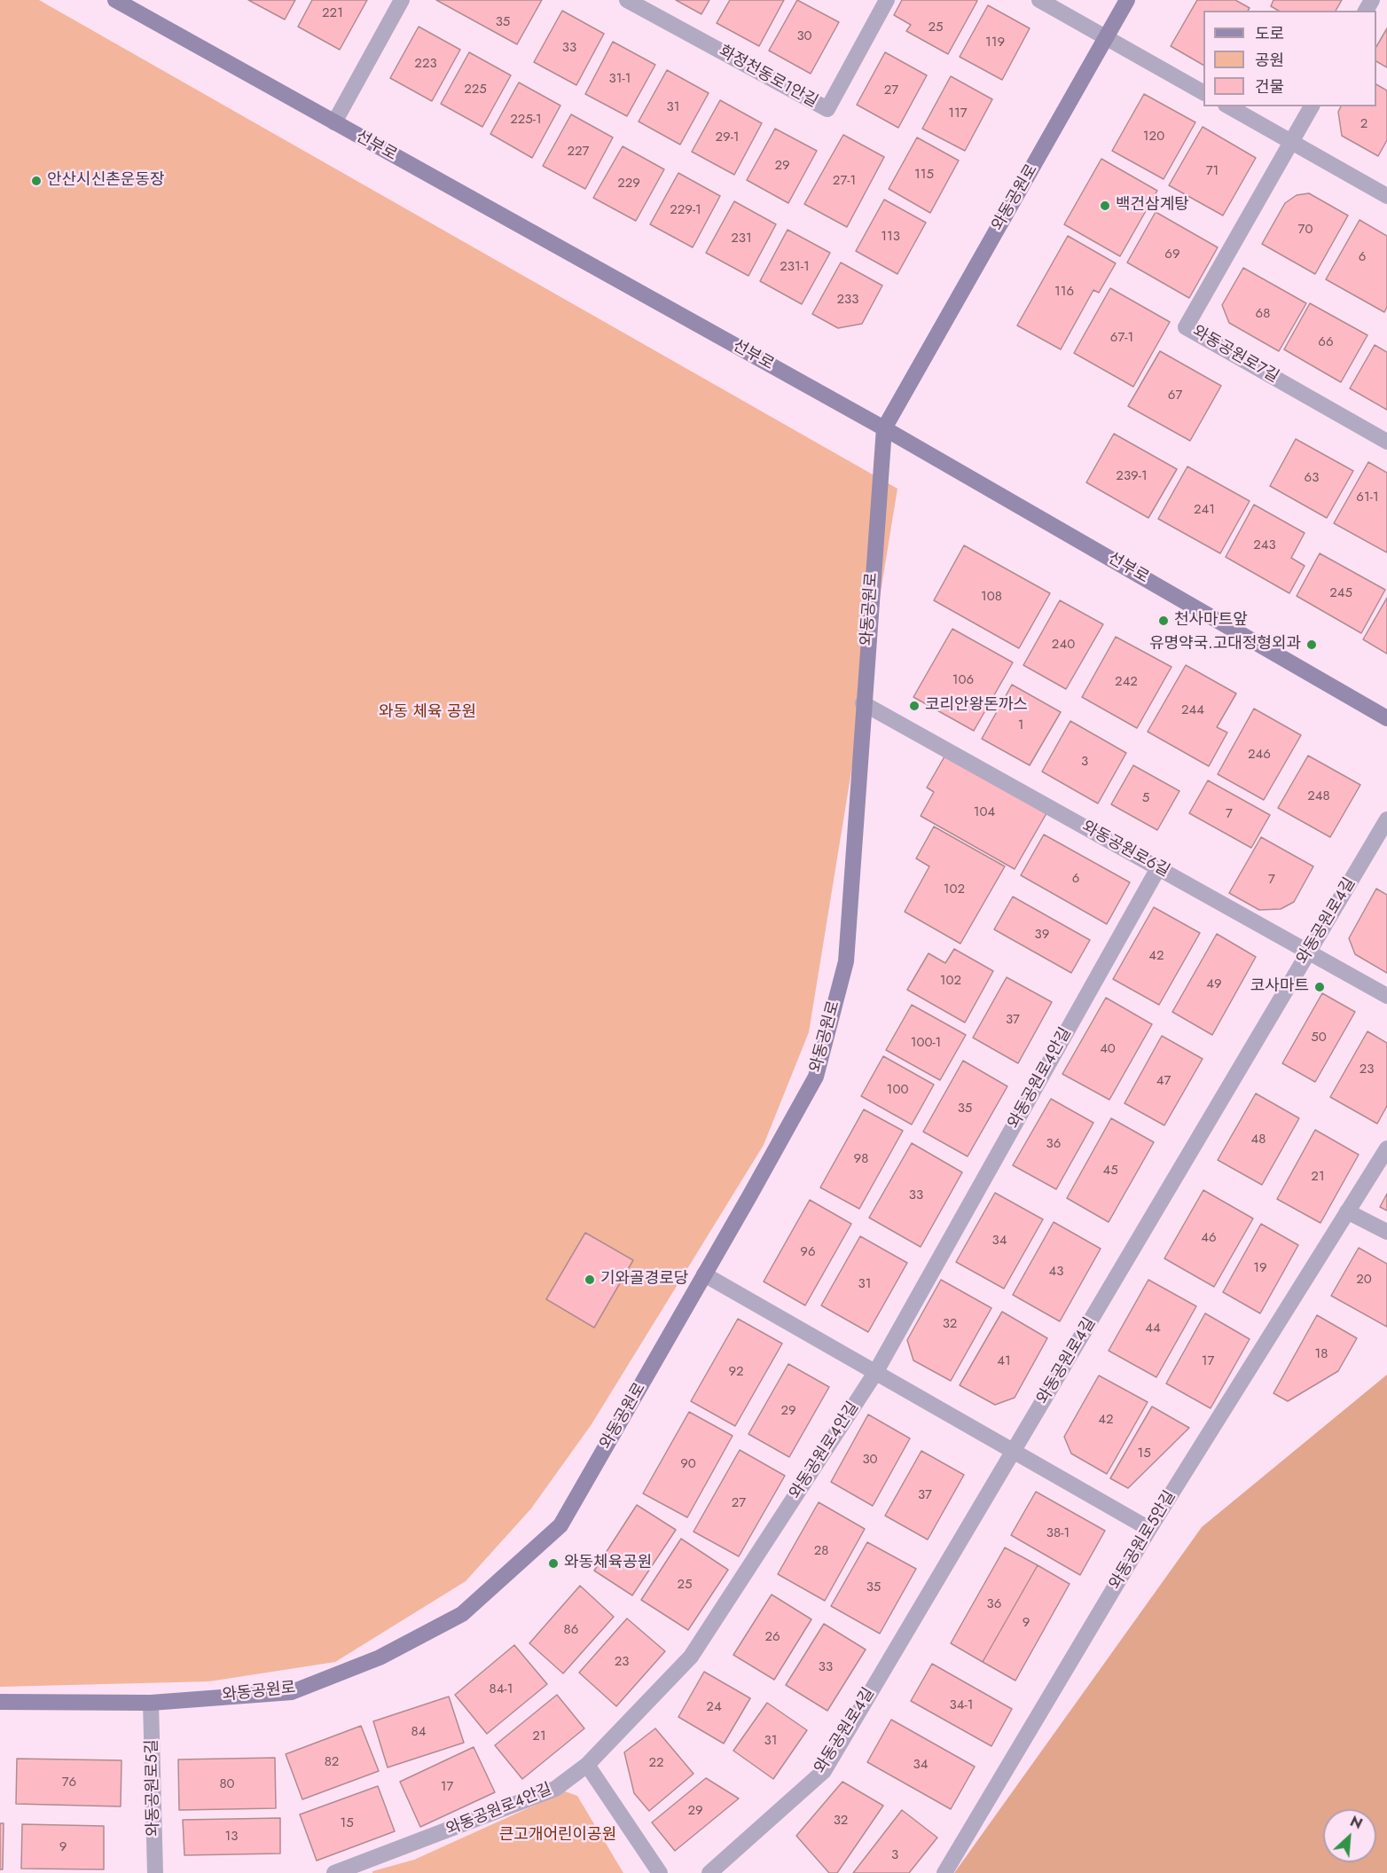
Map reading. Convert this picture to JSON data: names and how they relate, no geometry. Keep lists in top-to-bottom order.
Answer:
{
  "streets": {
    "street": [
      "화정천동로1안길",
      "선부로",
      "와동공원로",
      "와동공원로7길",
      "와동공원로6길",
      "와동공원로4길",
      "와동공원로4안길",
      "와동공원로5안길",
      "와동공원로5길"
    ]
  },
  "crossings": [
    ["선부로", "와동공원로"],
    ["와동공원로", "와동공원로6길"],
    ["와동공원로", "와동공원로5길"],
    ["와동공원로6길", "와동공원로4길"],
    ["와동공원로6길", "와동공원로4안길"]
  ],
  "parks": ["와동 체육 공원", "큰고개어린이공원"],
  "places": [
    "안산시신촌운동장",
    "백건삼계탕",
    "천사마트앞",
    "유명약국.고대정형외과",
    "코리안왕돈까스",
    "코사마트",
    "기와골경로당",
    "와동체육공원"
  ],
  "house_numbers": [
    "221",
    "35",
    "25",
    "30",
    "119",
    "33",
    "223",
    "31-1",
    "225",
    "27",
    "31",
    "117",
    "225-1",
    "2",
    "120",
    "29-1",
    "227",
    "29",
    "71",
    "115",
    "27-1",
    "229",
    "229-1",
    "70",
    "113",
    "231",
    "69",
    "6",
    "231-1",
    "116",
    "233",
    "68",
    "67-1",
    "66",
    "67",
    "239-1",
    "63",
    "61-1",
    "241",
    "243",
    "245",
    "108",
    "240",
    "106",
    "242",
    "244",
    "1",
    "246",
    "3",
    "248",
    "5",
    "104",
    "7",
    "6",
    "7",
    "102",
    "39",
    "42",
    "102",
    "49",
    "37",
    "50",
    "100-1",
    "40",
    "23",
    "47",
    "100",
    "35",
    "48",
    "36",
    "98",
    "45",
    "21",
    "33",
    "46",
    "34",
    "96",
    "19",
    "43",
    "20",
    "31",
    "32",
    "44",
    "18",
    "41",
    "17",
    "92",
    "29",
    "42",
    "15",
    "30",
    "90",
    "37",
    "27",
    "38-1",
    "28",
    "25",
    "35",
    "36",
    "9",
    "86",
    "26",
    "23",
    "33",
    "84-1",
    "34-1",
    "24",
    "84",
    "21",
    "31",
    "82",
    "22",
    "34",
    "76",
    "80",
    "17",
    "29",
    "32",
    "15",
    "13",
    "9",
    "3"
  ],
  "legend": ["도로", "공원", "건물"],
  "north": "top right"
}
